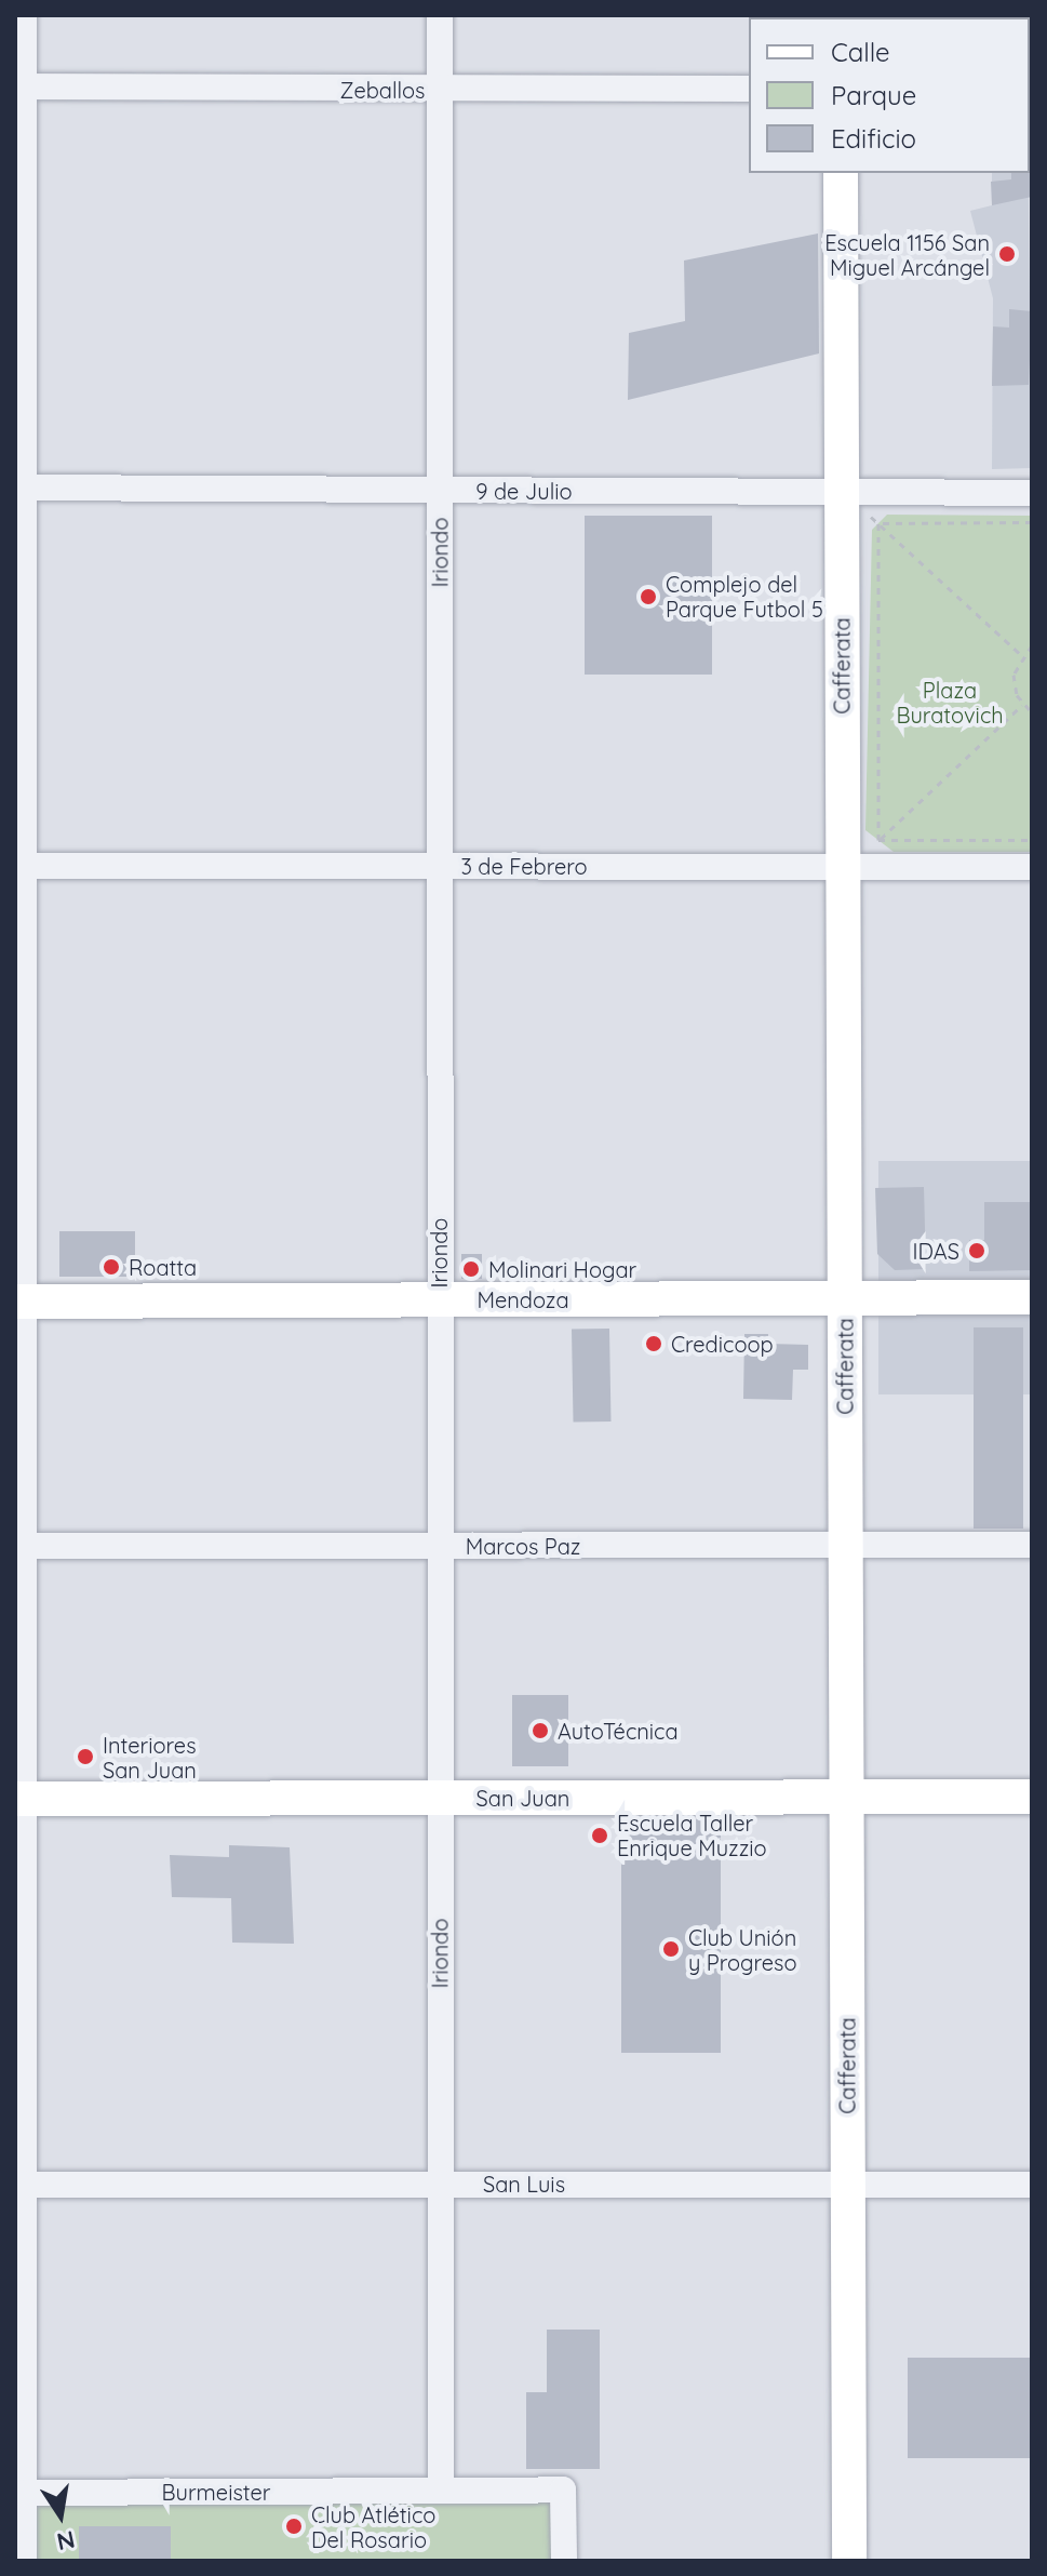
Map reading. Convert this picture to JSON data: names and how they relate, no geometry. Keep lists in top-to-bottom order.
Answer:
{
  "streets": {
    "main road": ["Cafferata", "Mendoza", "San Juan"],
    "street": [
      "Zeballos",
      "9 de Julio",
      "Iriondo",
      "3 de Febrero",
      "Marcos Paz",
      "San Luis",
      "Burmeister"
    ]
  },
  "crossings": [
    ["Zeballos", "Iriondo"],
    ["9 de Julio", "Iriondo"],
    ["9 de Julio", "Cafferata"],
    ["Iriondo", "3 de Febrero"],
    ["Iriondo", "Mendoza"],
    ["Iriondo", "Marcos Paz"],
    ["Iriondo", "San Juan"],
    ["Iriondo", "San Luis"],
    ["Iriondo", "Burmeister"],
    ["Cafferata", "3 de Febrero"],
    ["Cafferata", "Mendoza"],
    ["Cafferata", "Marcos Paz"],
    ["Cafferata", "San Juan"],
    ["Cafferata", "San Luis"]
  ],
  "parks": ["Plaza Buratovich"],
  "places": [
    "Escuela 1156 San Miguel Arcángel",
    "Complejo del Parque Futbol 5",
    "IDAS",
    "Roatta",
    "Molinari Hogar",
    "Credicoop",
    "AutoTécnica",
    "Interiores San Juan",
    "Escuela Taller Enrique Muzzio",
    "Club Unión y Progreso",
    "Club Atlético Del Rosario"
  ],
  "legend": ["Calle", "Parque", "Edificio"],
  "north": "bottom"
}
